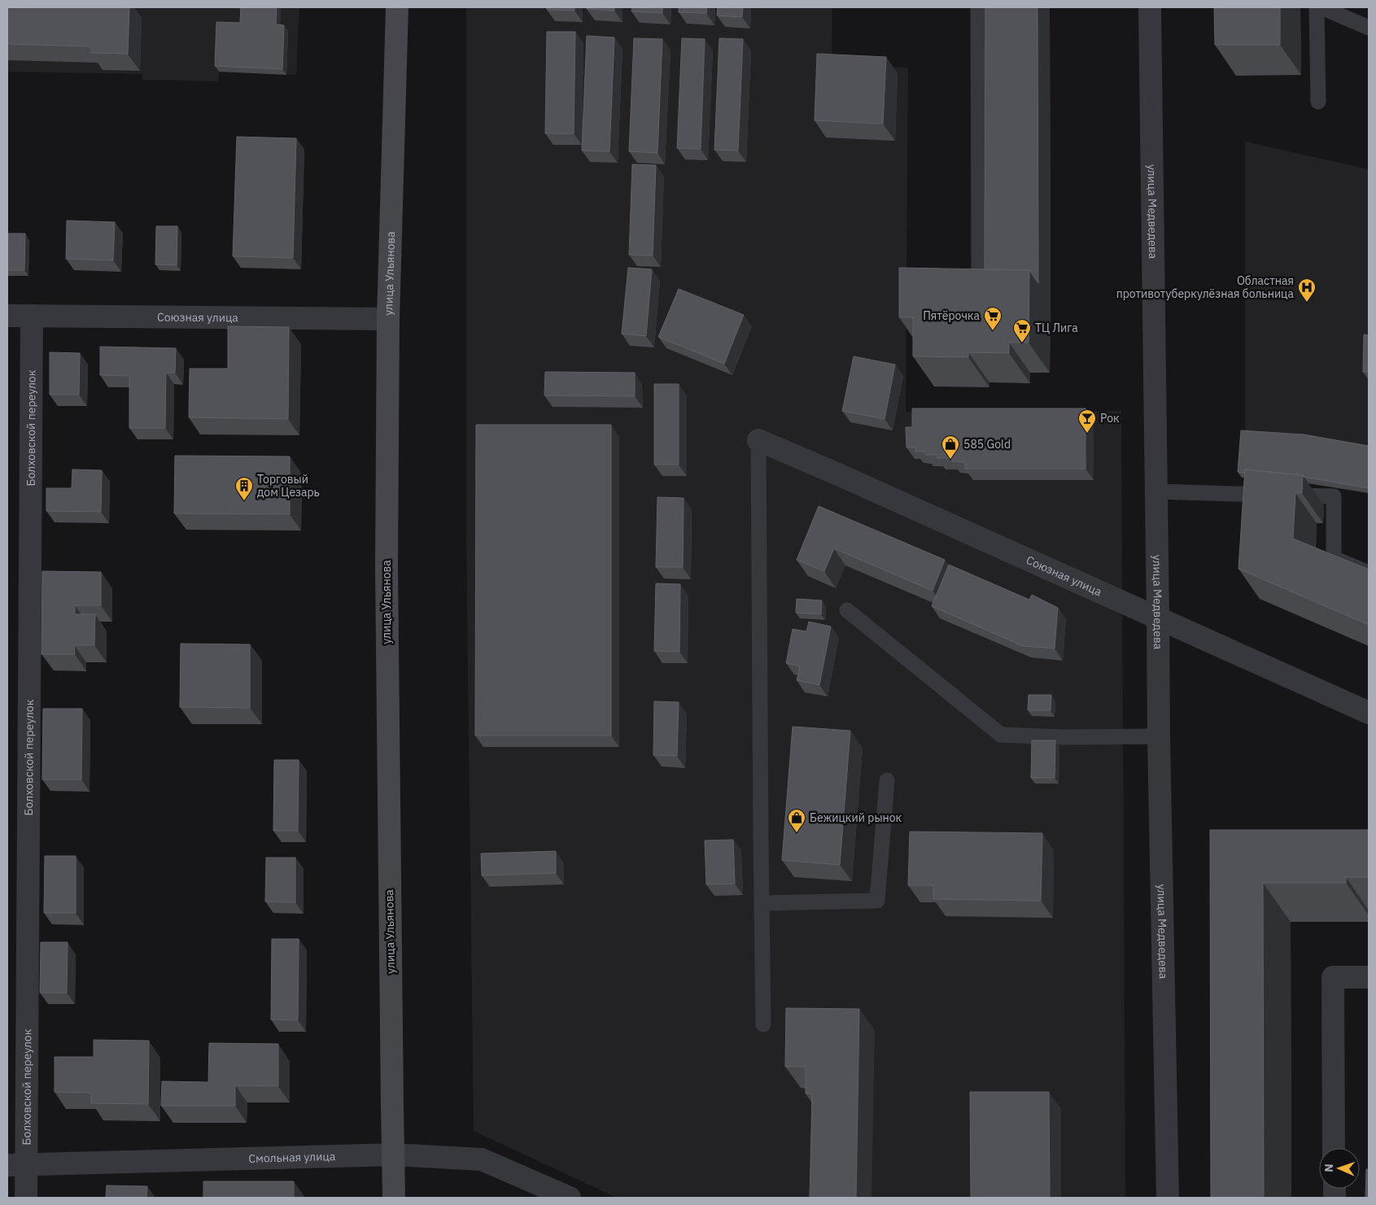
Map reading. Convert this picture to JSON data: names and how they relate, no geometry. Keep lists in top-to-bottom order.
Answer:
{
  "streets": {
    "main road": ["улица Ульянова"],
    "street": [
      "улица Медведева",
      "Союзная улица",
      "Болховской переулок",
      "Смольная улица"
    ]
  },
  "crossings": [
    ["улица Медведева", "Союзная улица"],
    ["улица Ульянова", "Союзная улица"],
    ["улица Ульянова", "Смольная улица"],
    ["Союзная улица", "Болховской переулок"],
    ["Болховской переулок", "Смольная улица"]
  ],
  "places": {
    "hospital": ["Областная противотуберкулёзная больница"],
    "supermarket": ["Пятёрочка", "ТЦ Лига"],
    "bar": ["Рок"],
    "shop": ["585 Gold", "Бежицкий рынок"],
    "building": ["Торговый дом Цезарь"]
  },
  "north": "left"
}
